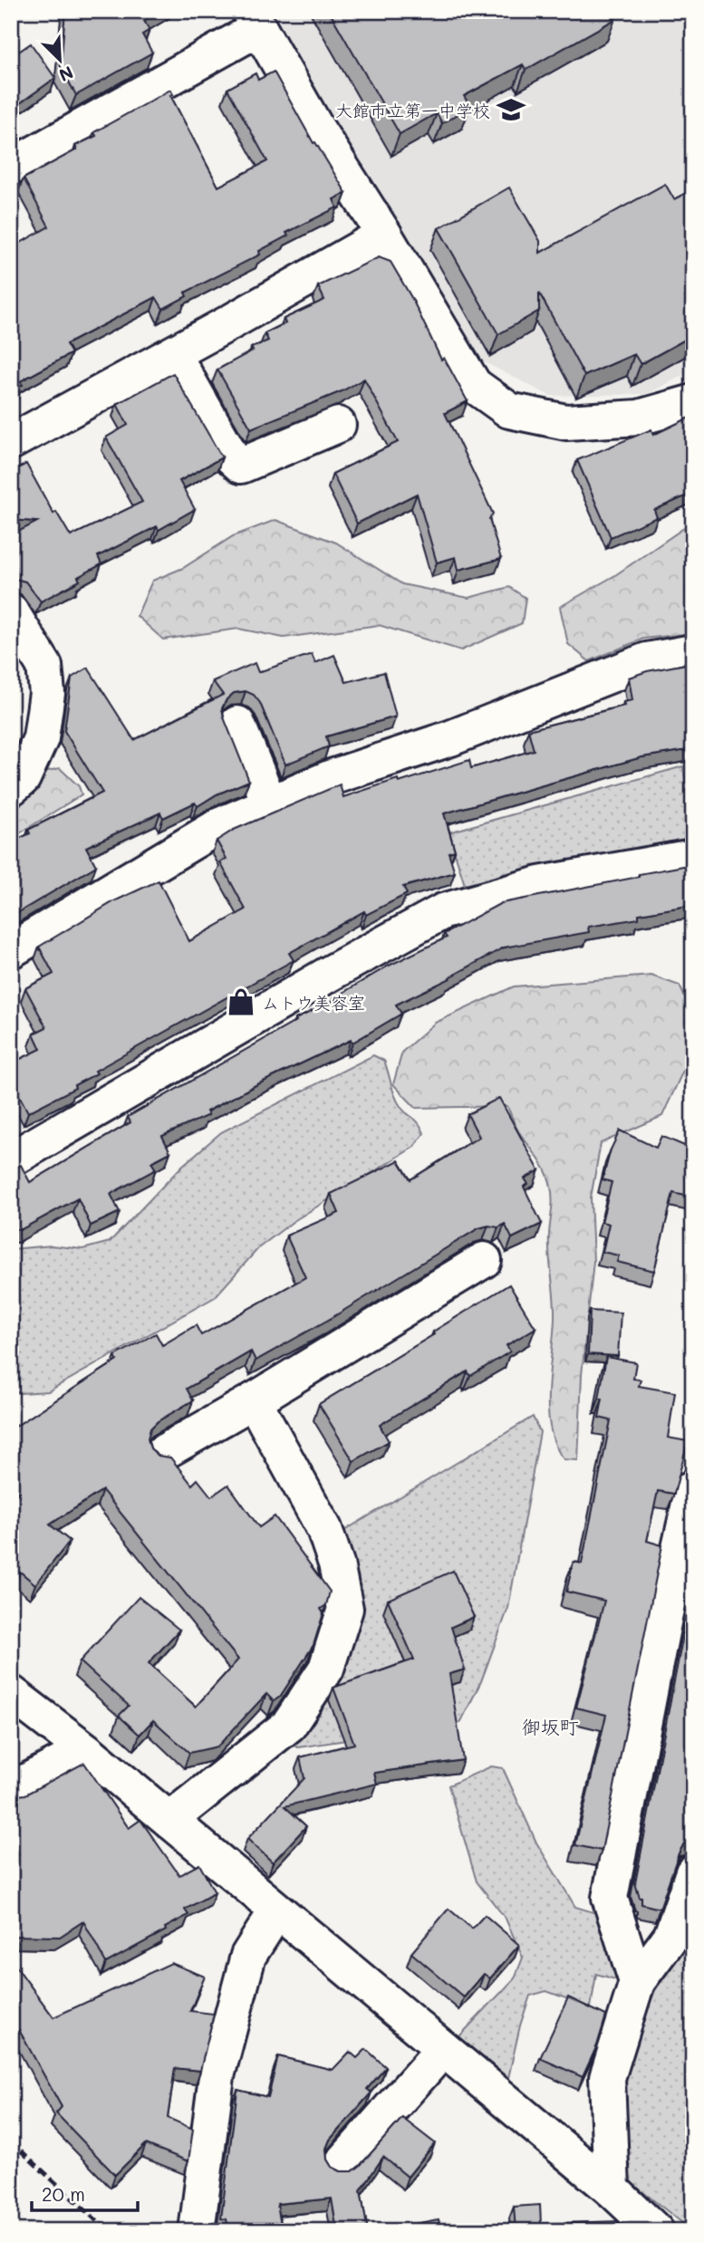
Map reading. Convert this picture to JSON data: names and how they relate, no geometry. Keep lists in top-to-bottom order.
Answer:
{
  "districts": ["御坂町"],
  "places": {
    "school or university": ["大館市立第一中学校"],
    "shop": ["ムトウ美容室"]
  },
  "scale_bar": "20 m",
  "north": "bottom right"
}
